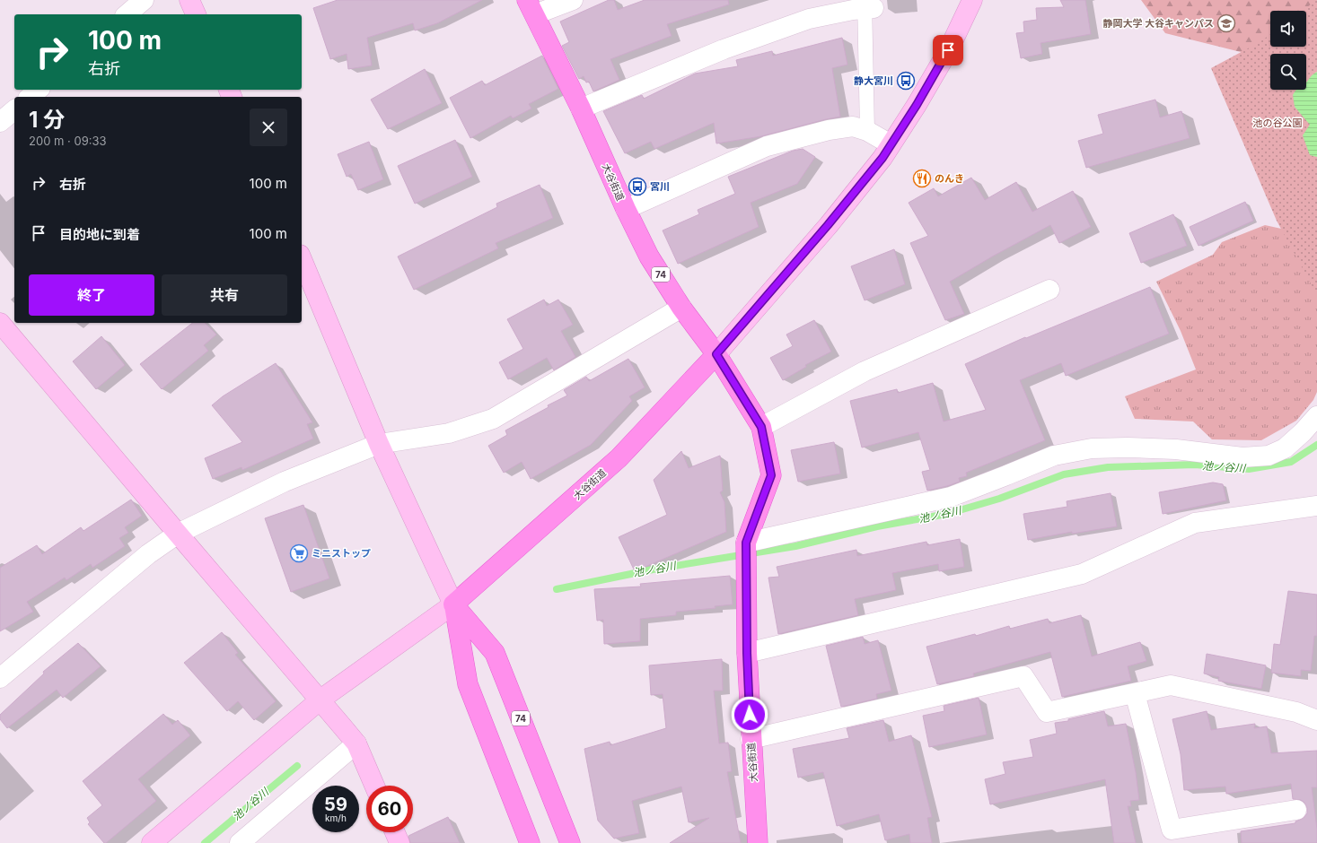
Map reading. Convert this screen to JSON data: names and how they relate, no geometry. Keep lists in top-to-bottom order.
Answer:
{
  "streets": {
    "main road": ["大谷街道", "74"]
  },
  "crossings": [
    ["大谷街道", "74"]
  ],
  "water": ["池ノ谷川"],
  "parks": ["池の谷公園"],
  "places": {
    "school or university": ["静岡大学 大谷キャンパス"],
    "bus stop": ["静大宮川", "宮川"],
    "restaurant": ["のんき"],
    "supermarket": ["ミニストップ"]
  },
  "page": {
    "turn": ["100 m", "右折"],
    "heading": ["1 分", "200 m · 09:33"],
    "list": [
      {
        "name": "右折",
        "value": "100 m"
      },
      {
        "name": "目的地に到着",
        "value": "100 m"
      }
    ],
    "buttons": ["終了", "共有"],
    "speed": "59 km/h",
    "limit": "60"
  }
}
